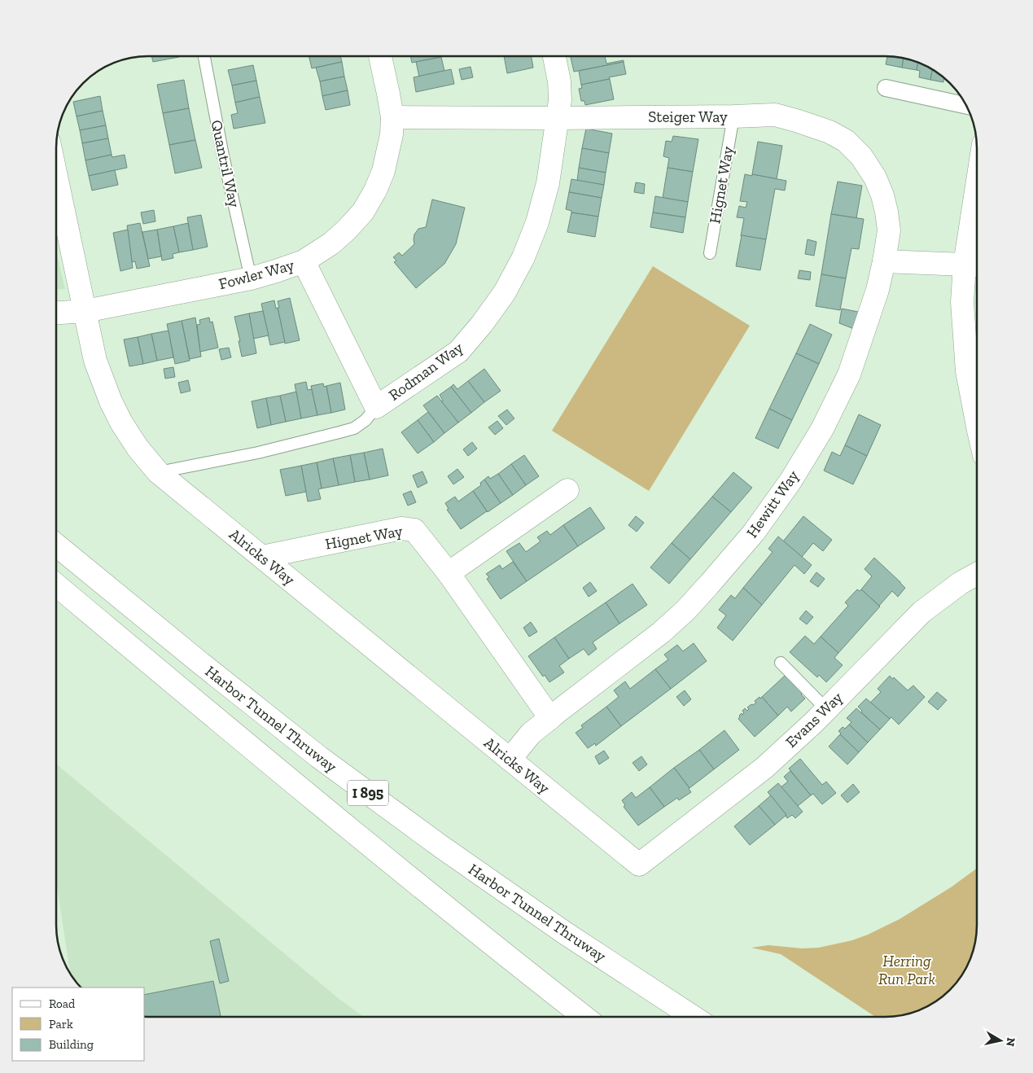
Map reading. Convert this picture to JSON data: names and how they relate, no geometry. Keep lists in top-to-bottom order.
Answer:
{
  "streets": {
    "main road": [
      "Steiger Way",
      "Hignet Way",
      "Fowler Way",
      "Rodman Way",
      "Hewitt Way",
      "Alricks Way",
      "Harbor Tunnel Thruway",
      "Evans Way",
      "I 895"
    ],
    "lane": ["Quantril Way"]
  },
  "crossings": [
    ["Steiger Way", "Hignet Way"],
    ["Steiger Way", "Fowler Way"],
    ["Steiger Way", "Rodman Way"],
    ["Steiger Way", "Hewitt Way"],
    ["Quantril Way", "Fowler Way"],
    ["Hignet Way", "Hewitt Way"],
    ["Hignet Way", "Alricks Way"],
    ["Fowler Way", "Alricks Way"],
    ["Rodman Way", "Alricks Way"],
    ["Hewitt Way", "Alricks Way"],
    ["Alricks Way", "Evans Way"]
  ],
  "parks": ["Herring Run Park"],
  "legend": ["Road", "Park", "Building"],
  "north": "right"
}
